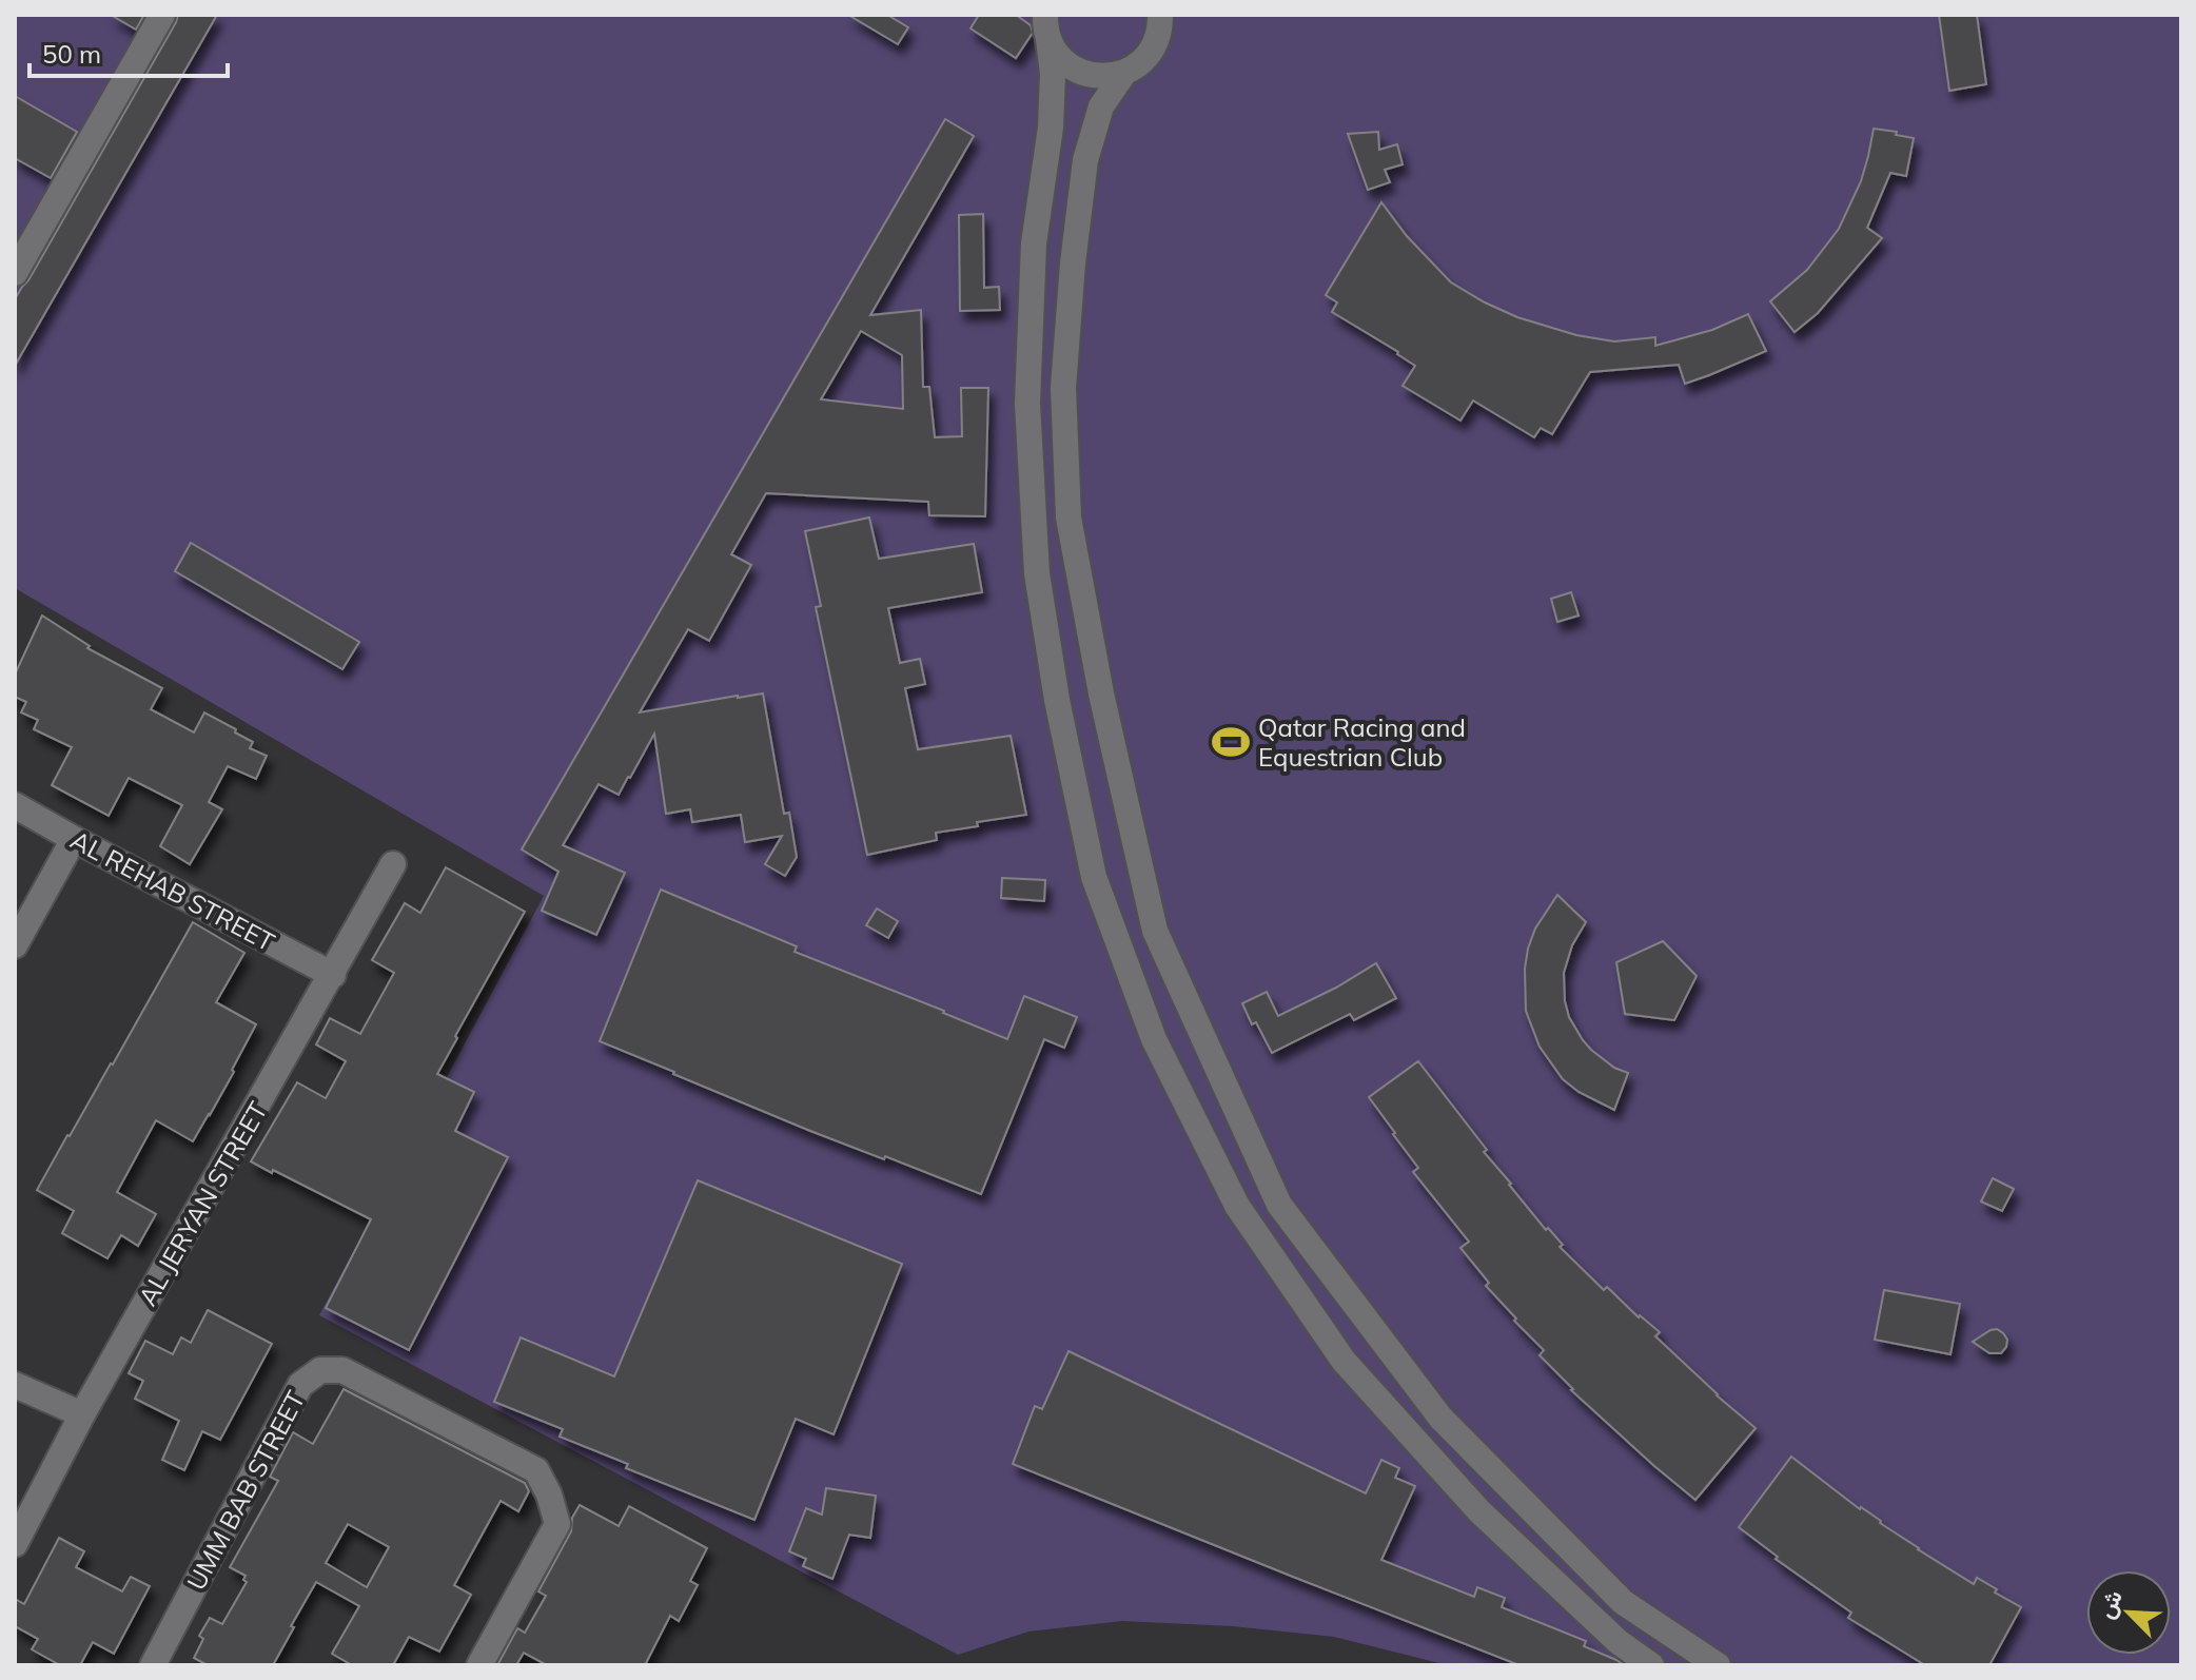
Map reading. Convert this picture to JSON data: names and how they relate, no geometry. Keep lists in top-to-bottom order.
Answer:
{
  "streets": {
    "street": ["AL REHAB STREET", "AL JERYAN STREET", "UMM BAB STREET"]
  },
  "crossings": [
    ["AL REHAB STREET", "AL JERYAN STREET"]
  ],
  "places": {
    "sports": ["Qatar Racing and Equestrian Club"]
  },
  "scale_bar": "50 m",
  "north": "top left"
}
